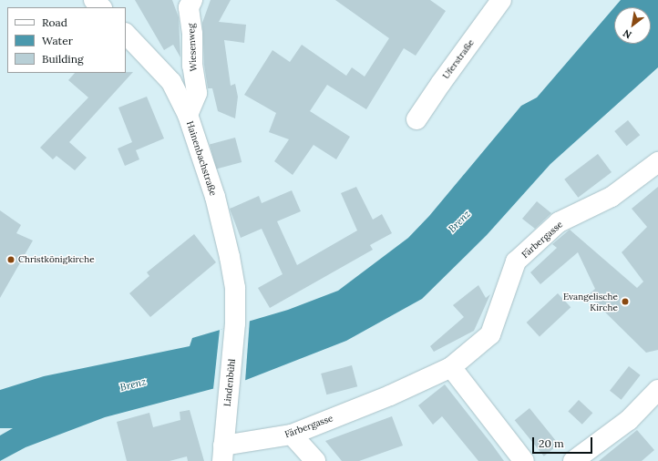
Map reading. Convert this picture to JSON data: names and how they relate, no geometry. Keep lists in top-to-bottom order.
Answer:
{
  "streets": {
    "street": [
      "Wiesenweg",
      "Uferstraße",
      "Hainenbachstraße",
      "Färbergasse",
      "Lindenbühl"
    ]
  },
  "crossings": [
    ["Wiesenweg", "Hainenbachstraße"],
    ["Hainenbachstraße", "Lindenbühl"],
    ["Färbergasse", "Lindenbühl"]
  ],
  "water": ["Brenz"],
  "places": ["Christkönigkirche", "Evangelische Kirche"],
  "legend": ["Road", "Water", "Building"],
  "scale_bar": "20 m",
  "north": "bottom left"
}
